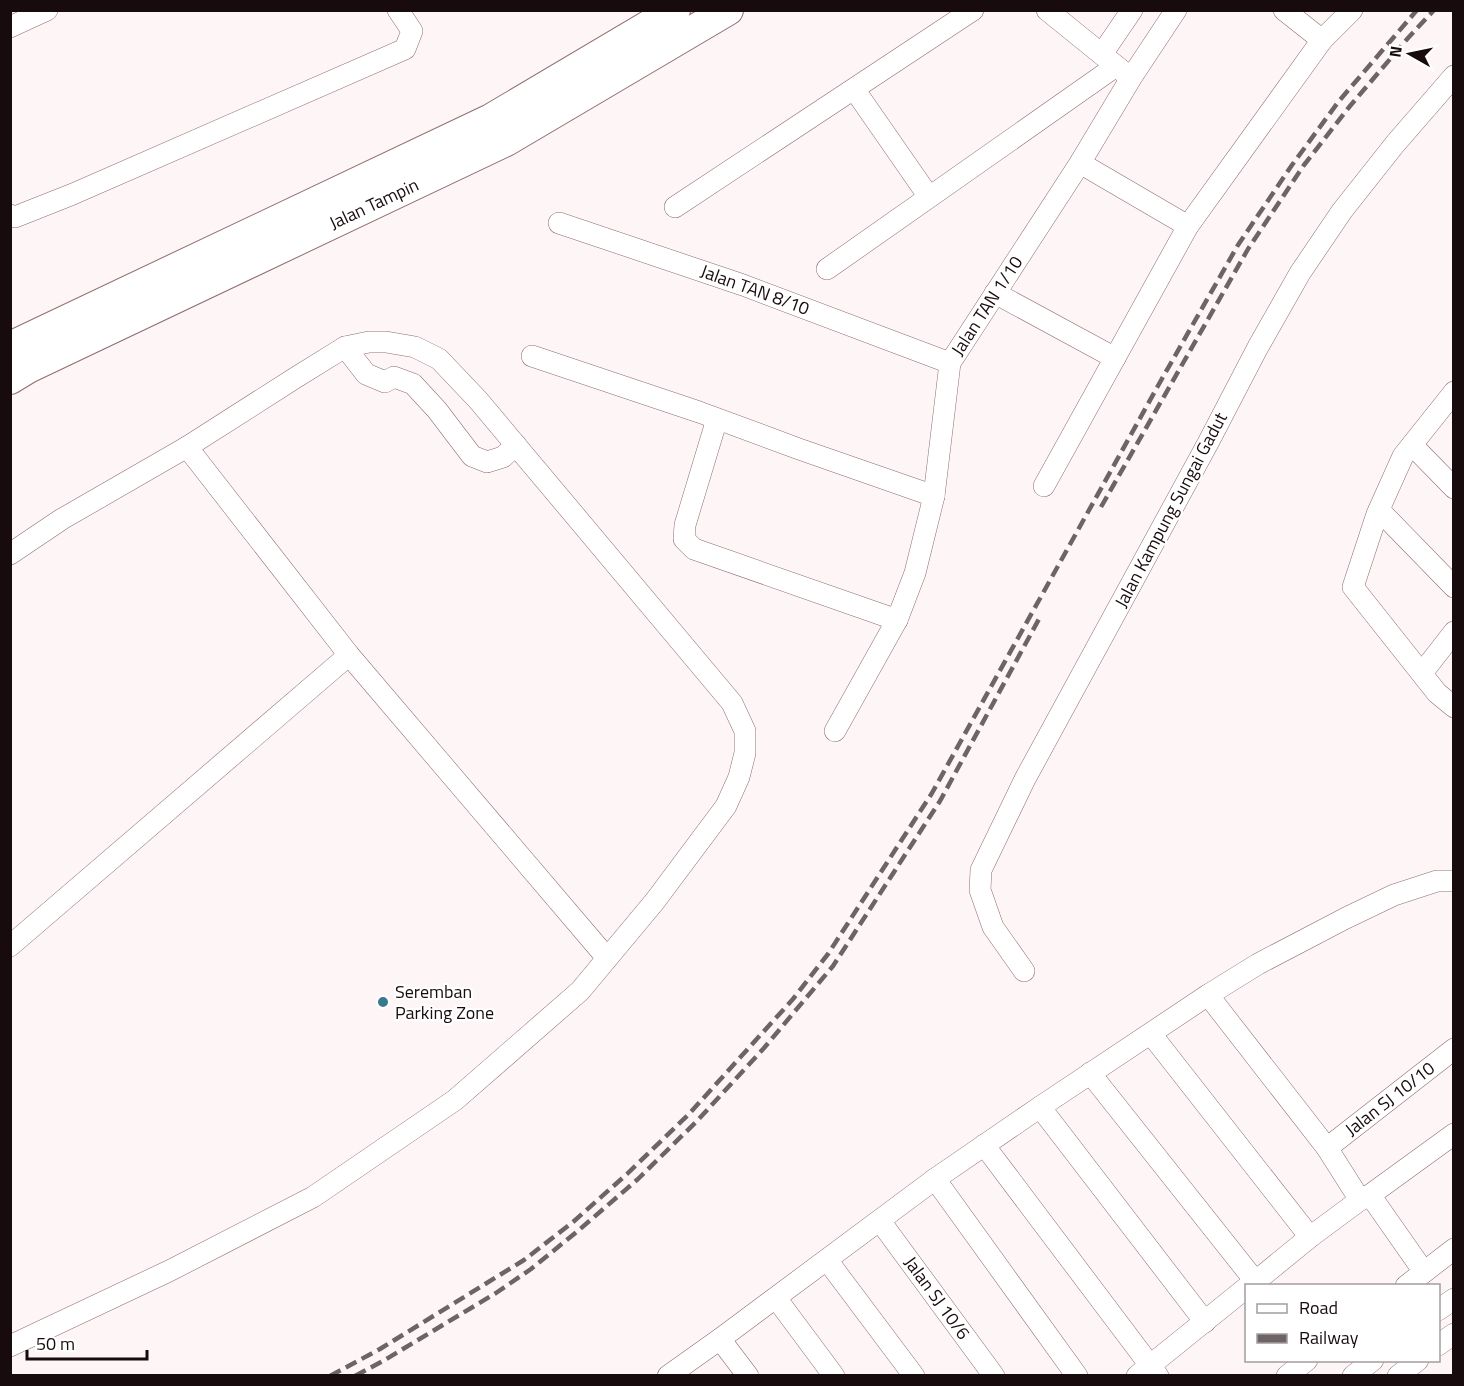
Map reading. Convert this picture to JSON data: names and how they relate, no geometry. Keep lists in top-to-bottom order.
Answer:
{
  "streets": {
    "highway": ["Jalan Tampin"],
    "street": [
      "Jalan TAN 8/10",
      "Jalan TAN 1/10",
      "Jalan Kampung Sungai Gadut",
      "Jalan SJ 10/10",
      "Jalan SJ 10/6"
    ]
  },
  "crossings": [
    ["Jalan TAN 8/10", "Jalan TAN 1/10"]
  ],
  "places": ["Seremban Parking Zone"],
  "legend": ["Road", "Railway"],
  "scale_bar": "50 m",
  "north": "left"
}
